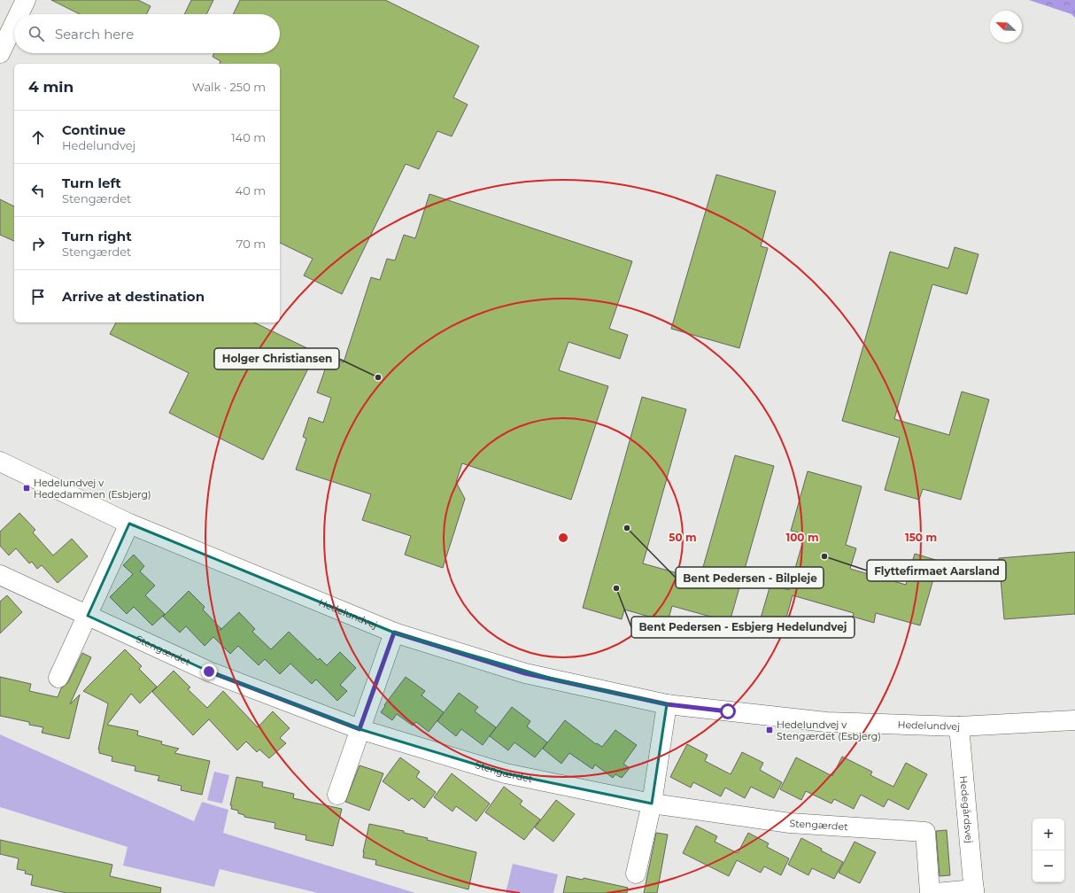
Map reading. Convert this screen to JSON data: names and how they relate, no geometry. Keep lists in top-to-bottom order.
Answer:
{
  "streets": {
    "street": ["Hedelundvej", "Stengærdet", "Hedegårdsvej"]
  },
  "crossings": [
    ["Hedelundvej", "Hedegårdsvej"]
  ],
  "places": {
    "other": [
      "Holger Christiansen",
      "Bent Pedersen - Bilpleje",
      "Flyttefirmaet Aarsland",
      "Bent Pedersen - Esbjerg Hedelundvej"
    ],
    "transit": ["Hedelundvej v Hededammen (Esbjerg)", "Hedelundvej v Stengærdet (Esbjerg)"]
  },
  "north": "top left",
  "page": {
    "search": "Search here",
    "heading": ["4 min", "Walk · 250 m"],
    "list": [
      ["Continue", "Hedelundvej", "140 m"],
      ["Turn left", "Stengærdet", "40 m"],
      ["Turn right", "Stengærdet", "70 m"],
      "Arrive at destination"
    ],
    "map_buttons": ["+", "−"]
  },
  "rings": ["50 m", "100 m", "150 m"]
}
